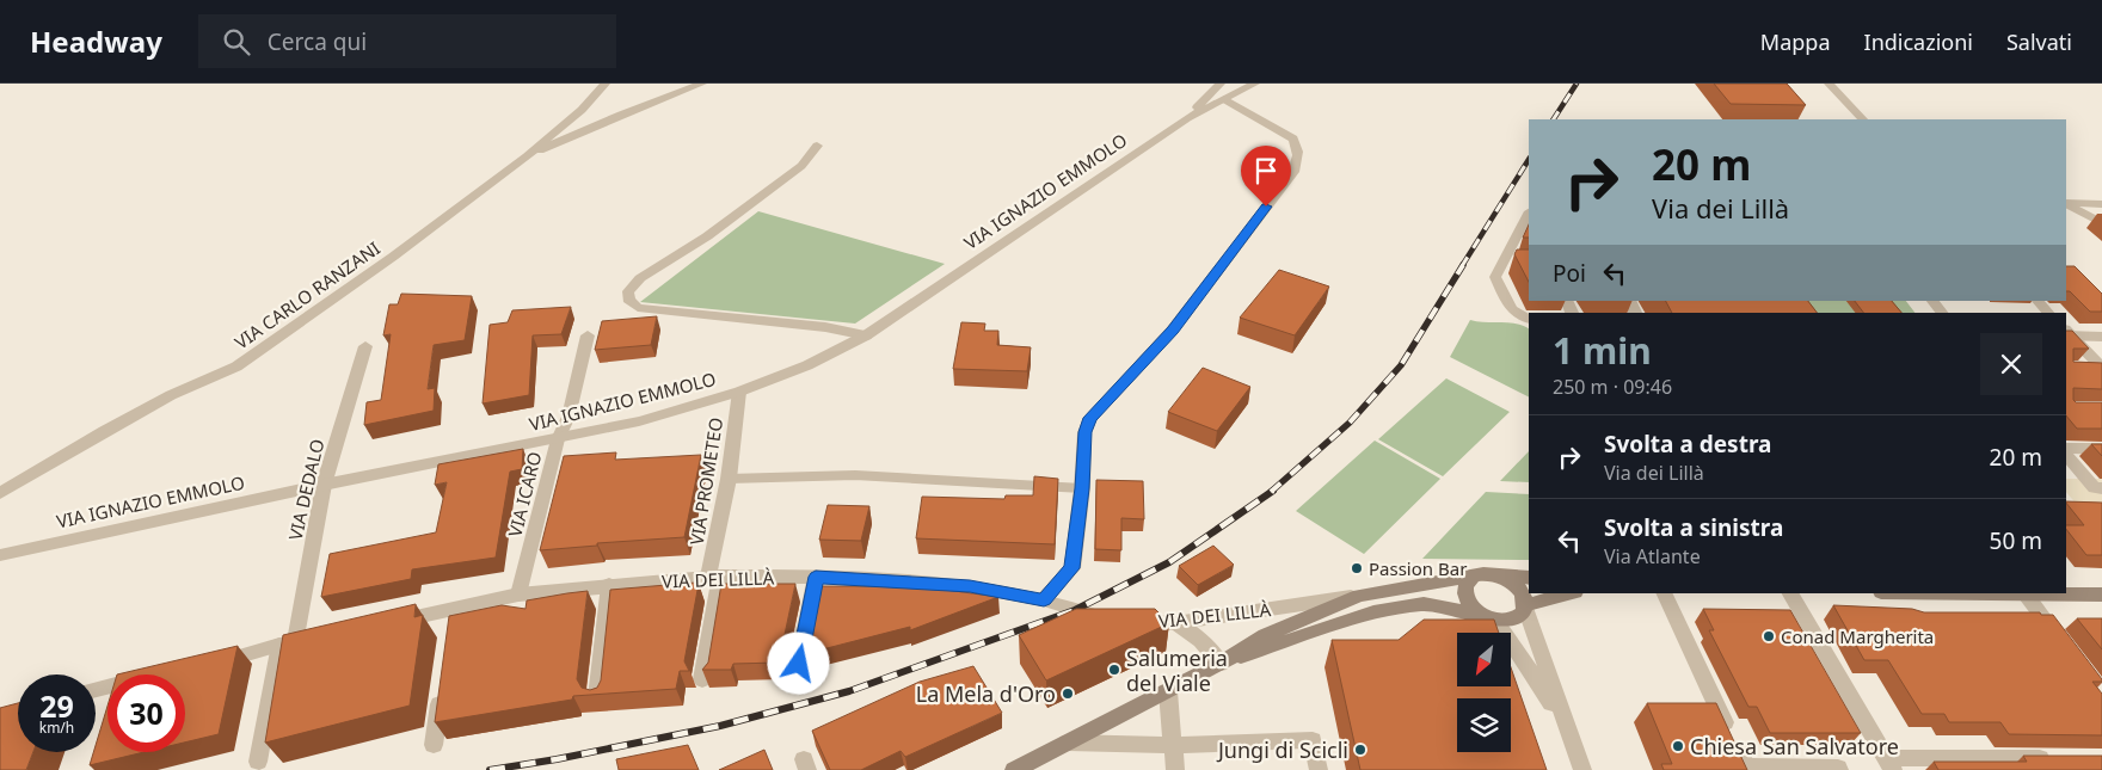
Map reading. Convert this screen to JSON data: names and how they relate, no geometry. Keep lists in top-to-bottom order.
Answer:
{
  "streets": {
    "street": [
      "VIA IGNAZIO EMMOLO",
      "VIA CARLO RANZANI",
      "VIA PROMETEO",
      "VIA DEDALO",
      "VIA ICARO",
      "VIA DEI LILLÀ"
    ]
  },
  "crossings": [
    ["VIA IGNAZIO EMMOLO", "VIA PROMETEO"],
    ["VIA IGNAZIO EMMOLO", "VIA DEDALO"],
    ["VIA IGNAZIO EMMOLO", "VIA ICARO"],
    ["VIA PROMETEO", "VIA DEI LILLÀ"],
    ["VIA ICARO", "VIA DEI LILLÀ"]
  ],
  "places": [
    "Passion Bar",
    "Conad Margherita",
    "Salumeria del Viale",
    "La Mela d'Oro",
    "Chiesa San Salvatore",
    "Jungi di Scicli"
  ],
  "north": "bottom left",
  "page": {
    "header": "Headway",
    "search": "Cerca qui",
    "nav": ["Mappa", "Indicazioni", "Salvati"],
    "turn": ["20 m", "Via dei Lillà"],
    "then": "Poi",
    "heading": ["1 min", "250 m · 09:46"],
    "list": [
      {
        "name": "Svolta a destra",
        "note": "Via dei Lillà",
        "value": "20 m"
      },
      {
        "name": "Svolta a sinistra",
        "note": "Via Atlante",
        "value": "50 m"
      }
    ],
    "speed": "29 km/h",
    "limit": "30"
  }
}
